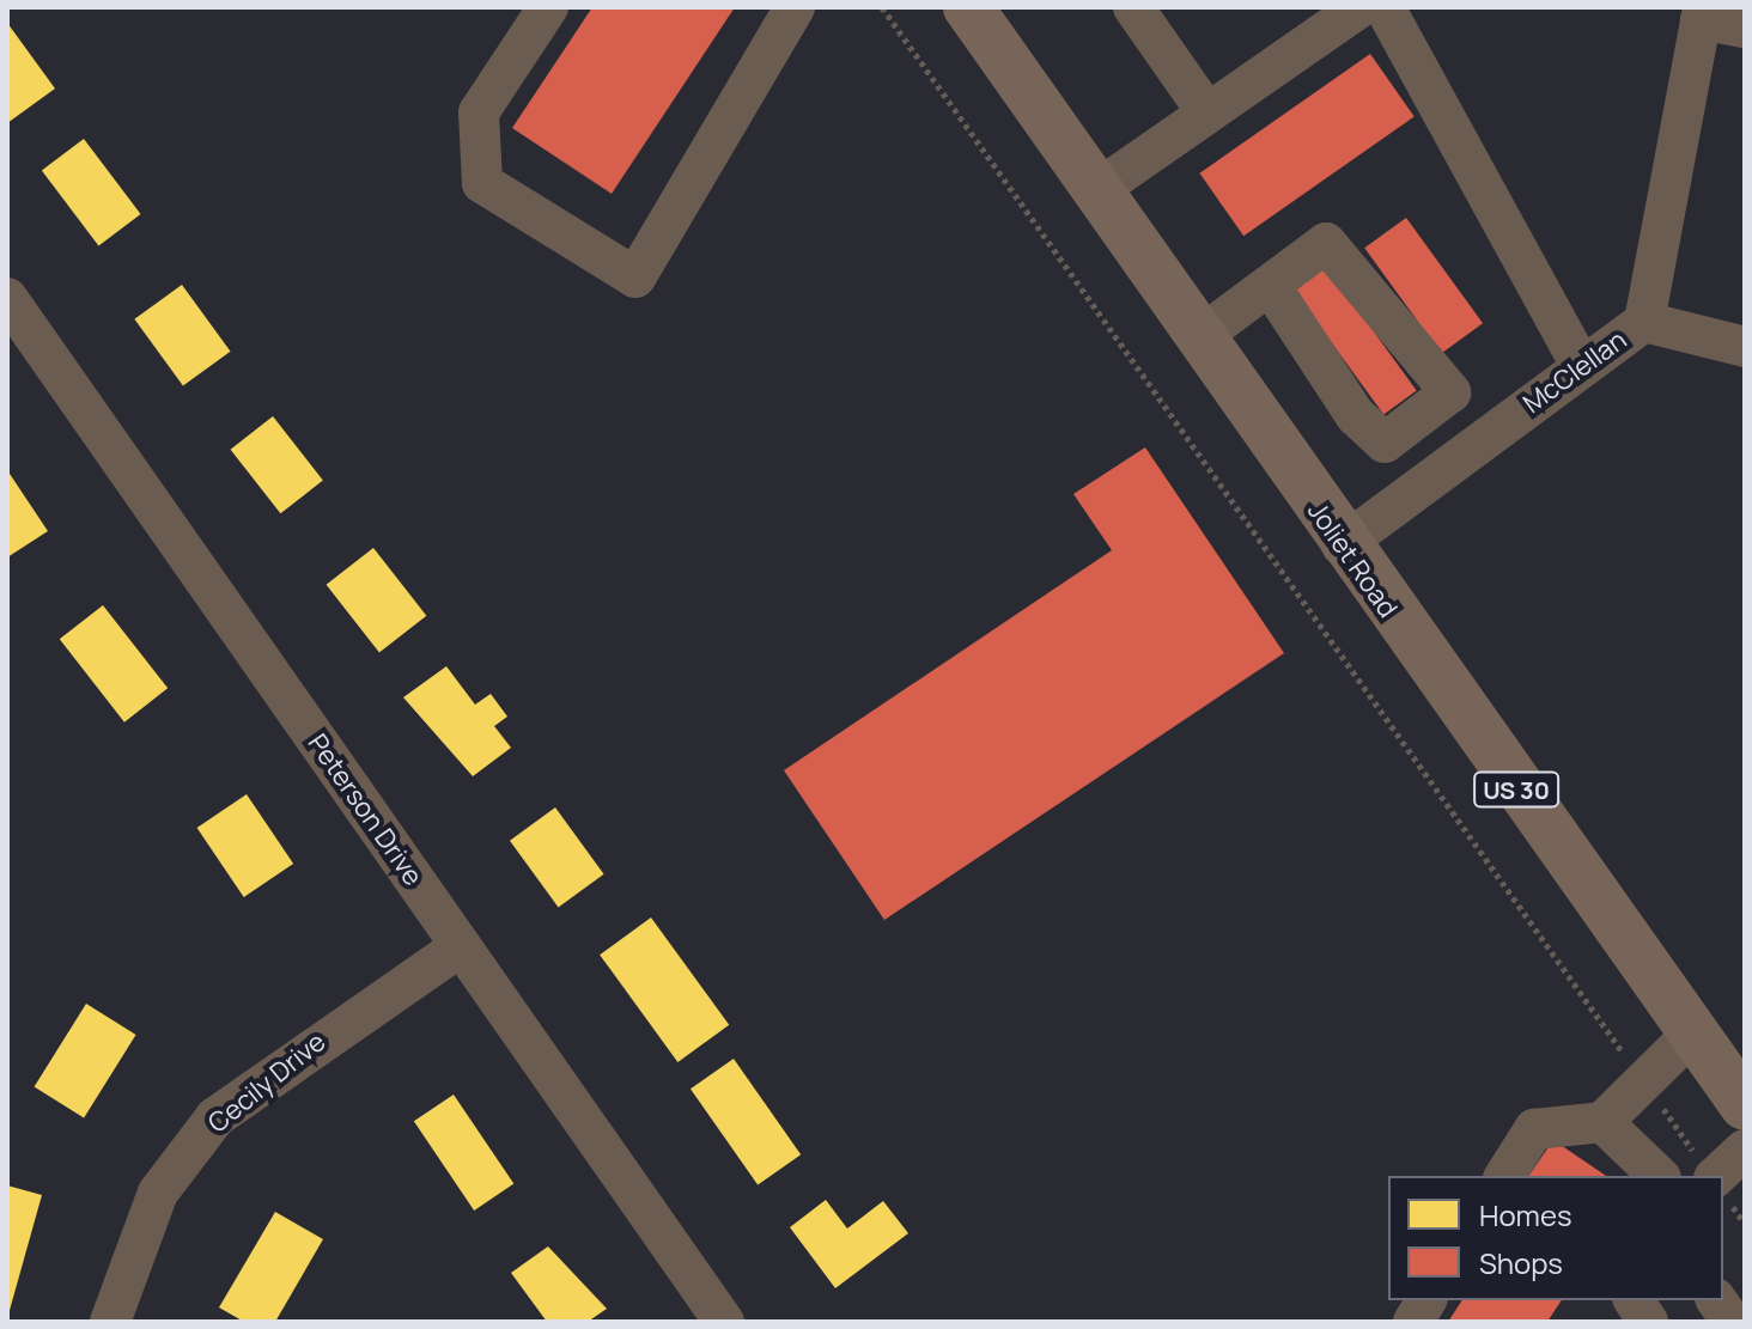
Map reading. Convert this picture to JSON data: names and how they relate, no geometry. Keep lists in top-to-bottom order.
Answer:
{
  "streets": {
    "main road": ["Joliet Road", "US 30"],
    "street": ["McClellan", "Peterson Drive", "Cecily Drive"]
  },
  "crossings": [
    ["McClellan", "Joliet Road"],
    ["Peterson Drive", "Cecily Drive"]
  ],
  "legend": ["Homes", "Shops"]
}
